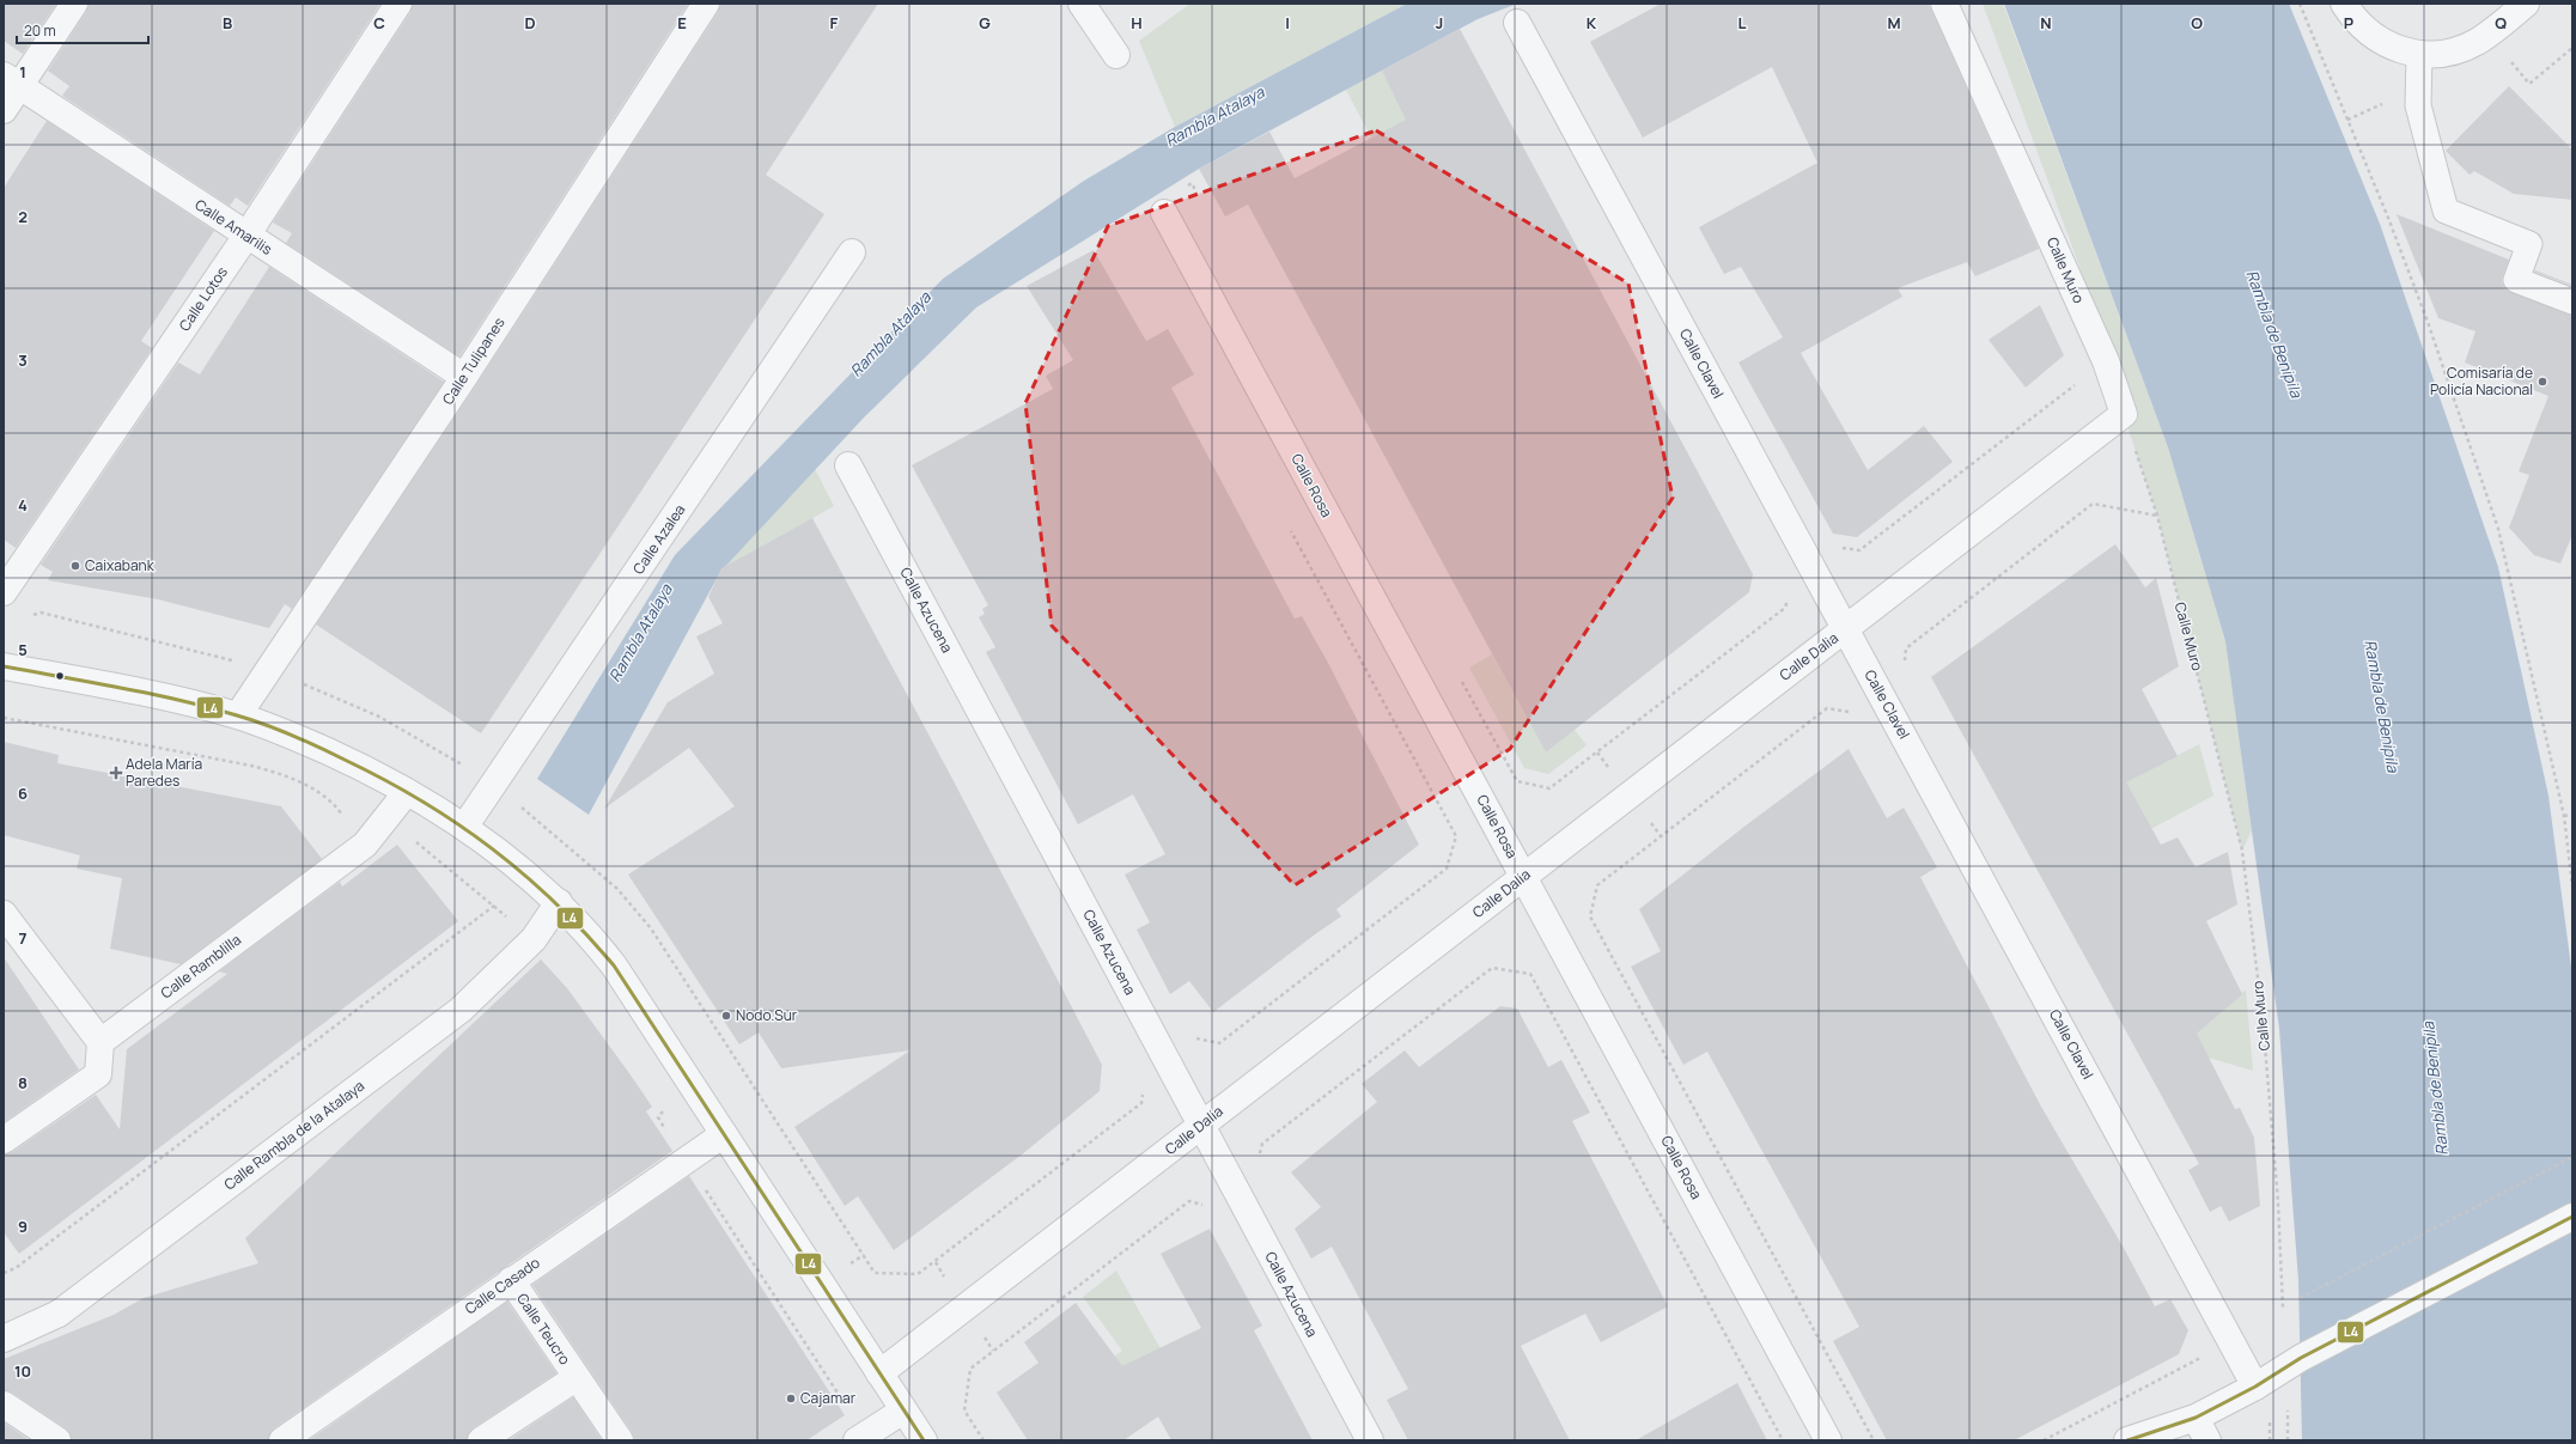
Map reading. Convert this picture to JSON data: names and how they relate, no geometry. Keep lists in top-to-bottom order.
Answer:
{
  "streets": {
    "street": [
      "Calle Amarilis",
      "Calle Muro",
      "Calle Lotos",
      "Calle Tulipanes",
      "Calle Clavel",
      "Calle Rosa",
      "Calle Azalea",
      "Calle Azucena",
      "Calle Dalia",
      "Calle Ramblilla",
      "Calle Rambla de la Atalaya",
      "Calle Casado",
      "Calle Teucro"
    ]
  },
  "crossings": [
    ["Calle Amarilis", "Calle Lotos"],
    ["Calle Amarilis", "Calle Tulipanes"],
    ["Calle Muro", "Calle Dalia"],
    ["Calle Clavel", "Calle Dalia"],
    ["Calle Rosa", "Calle Dalia"],
    ["Calle Azucena", "Calle Dalia"],
    ["Calle Casado", "Calle Teucro"]
  ],
  "water": ["Rambla Atalaya", "Rambla de Benipila"],
  "places": {
    "other": [
      "Comisaría de Policía Nacional",
      "Caixabank",
      "Nodo.Sur",
      "Cajamar"
    ],
    "health": ["Adela María Paredes"]
  },
  "lines": ["transit line L4"],
  "scale_bar": "20 m",
  "grid": {
    "columns": [
      "B",
      "C",
      "D",
      "E",
      "F",
      "G",
      "H",
      "I",
      "J",
      "K",
      "L",
      "M",
      "N",
      "O",
      "P",
      "Q"
    ],
    "rows": [
      "1",
      "2",
      "3",
      "4",
      "5",
      "6",
      "7",
      "8",
      "9",
      "10"
    ]
  }
}
